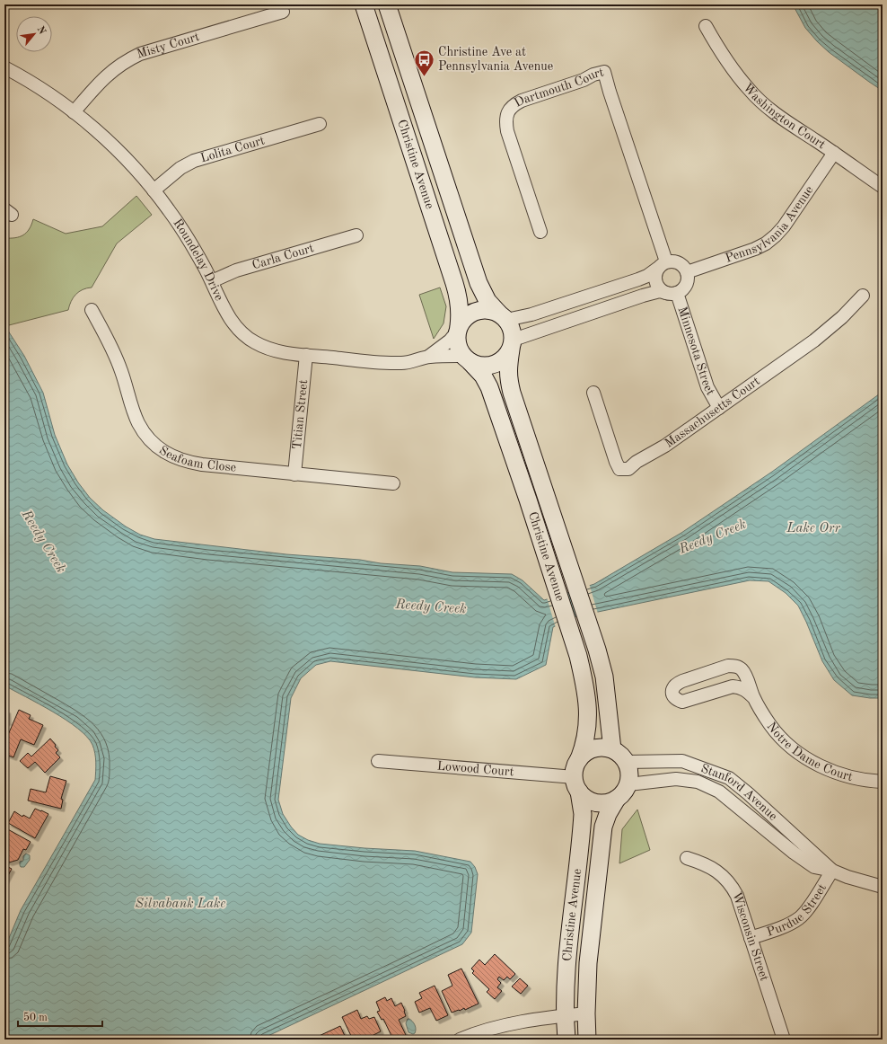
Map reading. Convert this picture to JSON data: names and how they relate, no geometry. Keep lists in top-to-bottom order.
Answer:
{
  "streets": {
    "main road": ["Christine Avenue"],
    "street": [
      "Misty Court",
      "Dartmouth Court",
      "Washington Court",
      "Lolita Court",
      "Pennsylvania Avenue",
      "Carla Court",
      "Roundelay Drive",
      "Minnesota Street",
      "Massachusetts Court",
      "Titian Street",
      "Seafoam Close",
      "Notre Dame Court",
      "Lowood Court",
      "Stanford Avenue",
      "Purdue Street",
      "Wisconsin Street"
    ]
  },
  "crossings": [
    ["Misty Court", "Roundelay Drive"],
    ["Dartmouth Court", "Pennsylvania Avenue"],
    ["Dartmouth Court", "Minnesota Street"],
    ["Washington Court", "Pennsylvania Avenue"],
    ["Lolita Court", "Roundelay Drive"],
    ["Christine Avenue", "Roundelay Drive"],
    ["Christine Avenue", "Lowood Court"],
    ["Christine Avenue", "Stanford Avenue"],
    ["Pennsylvania Avenue", "Minnesota Street"],
    ["Carla Court", "Roundelay Drive"],
    ["Roundelay Drive", "Titian Street"],
    ["Minnesota Street", "Massachusetts Court"],
    ["Titian Street", "Seafoam Close"],
    ["Lowood Court", "Stanford Avenue"],
    ["Stanford Avenue", "Purdue Street"],
    ["Purdue Street", "Wisconsin Street"]
  ],
  "water": ["Lake Orr", "Reedy Creek", "Silvabank Lake"],
  "places": {
    "bus stop": ["Christine Ave at Pennsylvania Avenue"]
  },
  "scale_bar": "50 m",
  "north": "top right"
}
